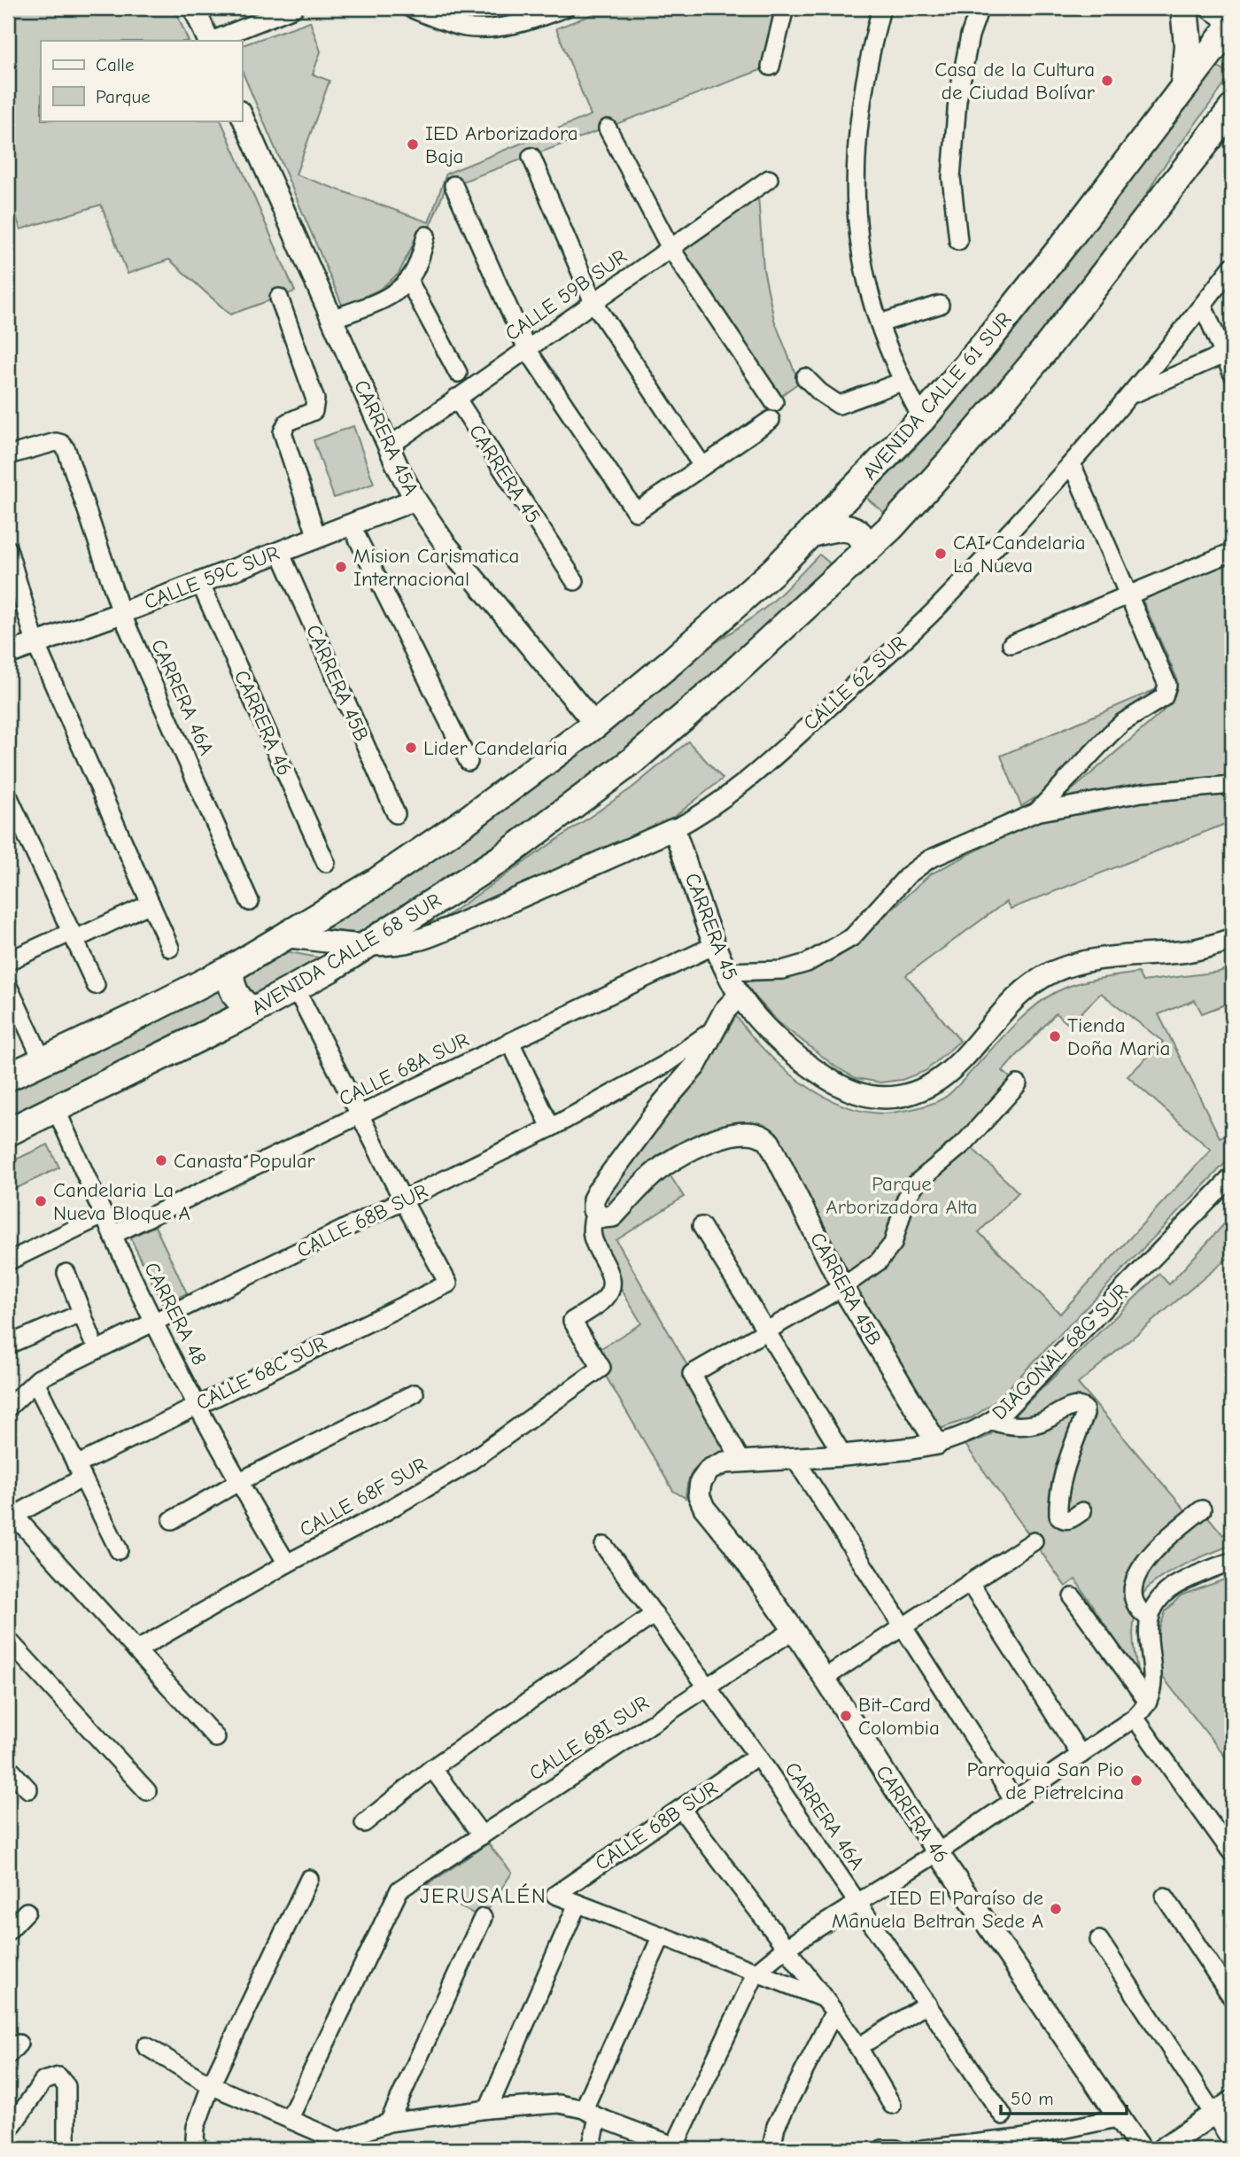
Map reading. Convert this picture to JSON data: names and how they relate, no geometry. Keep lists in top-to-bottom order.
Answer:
{
  "streets": {
    "main road": ["AVENIDA CALLE 61 SUR", "AVENIDA CALLE 68 SUR"],
    "street": [
      "CALLE 59B SUR",
      "CARRERA 45A",
      "CARRERA 45",
      "CALLE 59C SUR",
      "CARRERA 45B",
      "CALLE 62 SUR",
      "CARRERA 46A",
      "CARRERA 46",
      "CALLE 68A SUR",
      "CALLE 68B SUR",
      "CARRERA 48",
      "DIAGONAL 68G SUR",
      "CALLE 68C SUR",
      "CALLE 68F SUR",
      "CALLE 68I SUR"
    ]
  },
  "crossings": [
    ["CALLE 59B SUR", "CARRERA 45A"],
    ["CALLE 59B SUR", "CARRERA 45"],
    ["AVENIDA CALLE 61 SUR", "CARRERA 45A"],
    ["CARRERA 45A", "CALLE 59C SUR"],
    ["CARRERA 45", "CALLE 62 SUR"],
    ["CARRERA 45", "CALLE 68A SUR"],
    ["CARRERA 45", "CALLE 68B SUR"],
    ["CALLE 59C SUR", "CARRERA 45B"],
    ["CALLE 59C SUR", "CARRERA 46A"],
    ["CALLE 59C SUR", "CARRERA 46"],
    ["CARRERA 45B", "CALLE 68B SUR"],
    ["CARRERA 45B", "DIAGONAL 68G SUR"],
    ["CARRERA 45B", "CALLE 68F SUR"],
    ["CALLE 62 SUR", "AVENIDA CALLE 68 SUR"],
    ["CARRERA 46A", "CALLE 68B SUR"],
    ["CARRERA 46A", "CALLE 68I SUR"],
    ["CARRERA 46", "DIAGONAL 68G SUR"],
    ["CARRERA 46", "CALLE 68I SUR"],
    ["AVENIDA CALLE 68 SUR", "CARRERA 48"],
    ["CALLE 68A SUR", "CARRERA 48"],
    ["CALLE 68B SUR", "CARRERA 48"],
    ["CALLE 68B SUR", "CALLE 68C SUR"],
    ["CALLE 68B SUR", "CALLE 68F SUR"],
    ["CARRERA 48", "CALLE 68C SUR"],
    ["CARRERA 48", "CALLE 68F SUR"]
  ],
  "districts": ["JERUSALÉN"],
  "parks": ["Parque Arborizadora Alta"],
  "places": [
    "Casa de la Cultura de Ciudad Bolívar",
    "IED Arborizadora Baja",
    "CAI Candelaria La Nueva",
    "Mision Carismatica Internacional",
    "Lider Candelaria",
    "Tienda Doña Maria",
    "Canasta Popular",
    "Candelaria La Nueva Bloque A",
    "Bit-Card Colombia",
    "Parroquia San Pio de Pietrelcina",
    "IED El Paraíso de Manuela Beltran Sede A"
  ],
  "legend": ["Calle", "Parque"],
  "scale_bar": "50 m"
}
